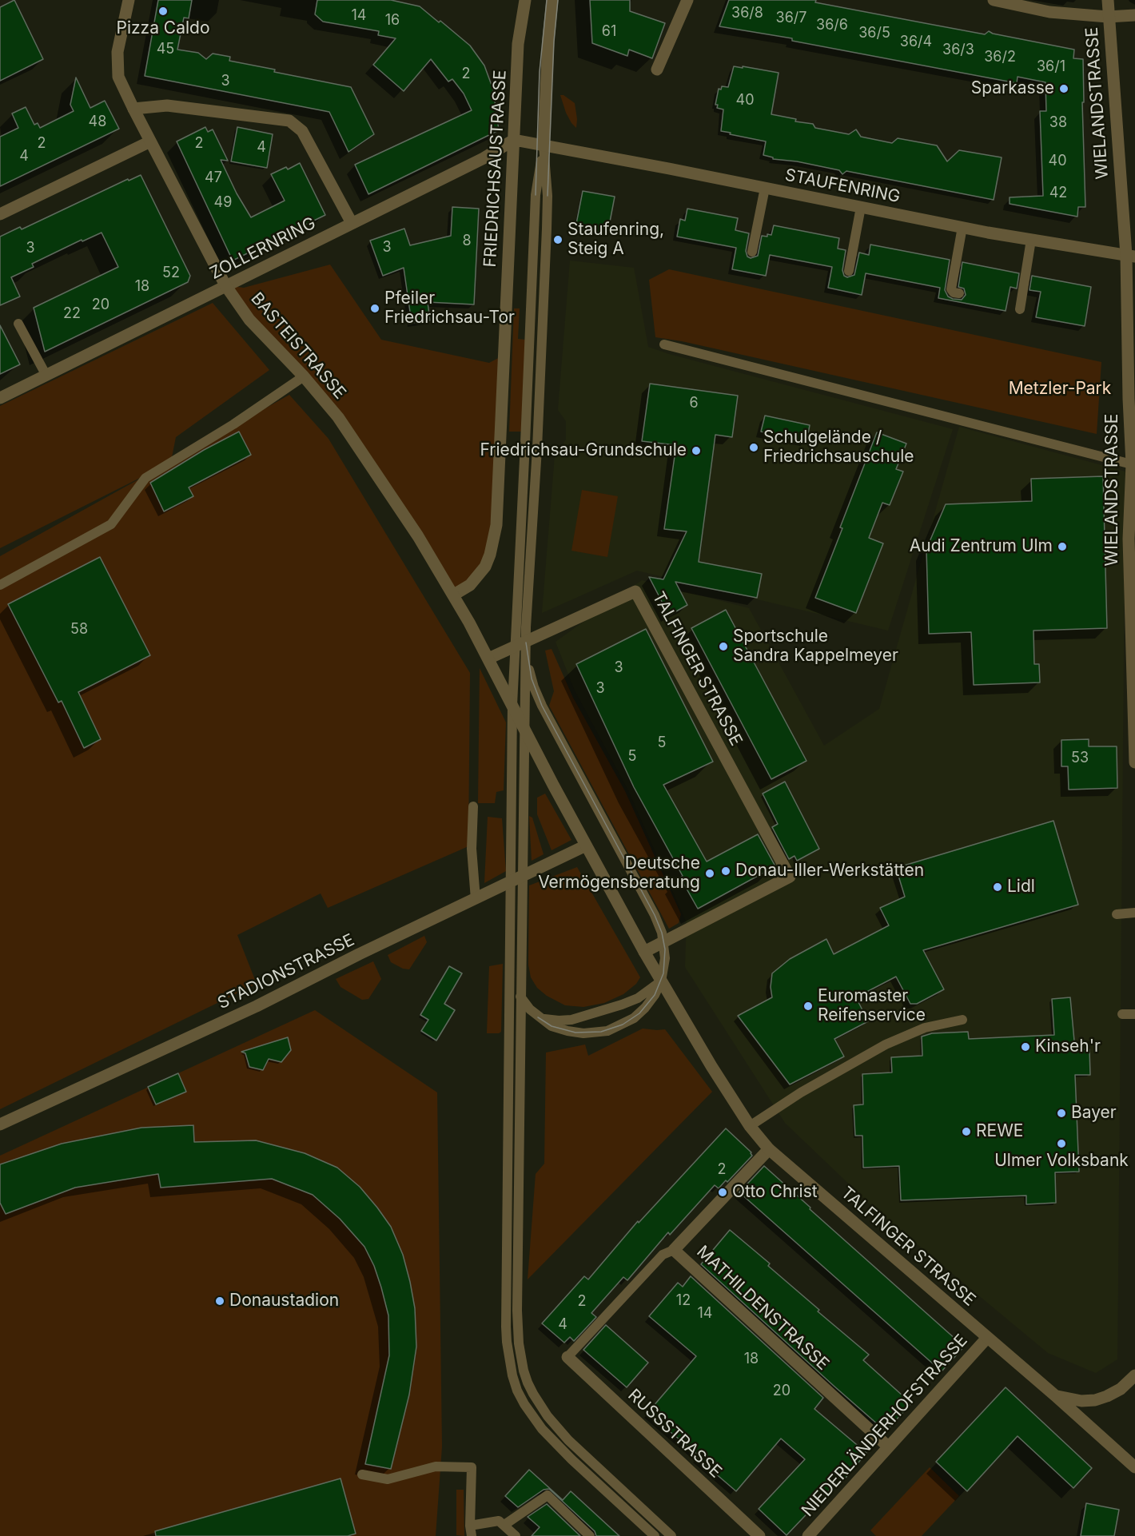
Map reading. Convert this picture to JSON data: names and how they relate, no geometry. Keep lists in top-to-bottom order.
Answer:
{
  "streets": {
    "street": [
      "WIELANDSTRASSE",
      "FRIEDRICHSAUSTRASSE",
      "STAUFENRING",
      "ZOLLERNRING",
      "BASTEISTRASSE",
      "TALFINGER STRASSE",
      "STADIONSTRASSE",
      "MATHILDENSTRASSE",
      "NIEDERLÄNDERHOFSTRASSE",
      "RUSSSTRASSE"
    ]
  },
  "crossings": [
    ["WIELANDSTRASSE", "STAUFENRING"],
    ["FRIEDRICHSAUSTRASSE", "ZOLLERNRING"],
    ["FRIEDRICHSAUSTRASSE", "BASTEISTRASSE"],
    ["ZOLLERNRING", "BASTEISTRASSE"],
    ["TALFINGER STRASSE", "STADIONSTRASSE"],
    ["TALFINGER STRASSE", "MATHILDENSTRASSE"],
    ["TALFINGER STRASSE", "NIEDERLÄNDERHOFSTRASSE"],
    ["MATHILDENSTRASSE", "NIEDERLÄNDERHOFSTRASSE"]
  ],
  "parks": ["Metzler-Park"],
  "places": [
    "Pizza Caldo",
    "Sparkasse",
    "Staufenring, Steig A",
    "Pfeiler Friedrichsau-Tor",
    "Schulgelände / Friedrichsauschule",
    "Friedrichsau-Grundschule",
    "Audi Zentrum Ulm",
    "Sportschule Sandra Kappelmeyer",
    "Donau-Iller-Werkstätten",
    "Deutsche Vermögensberatung",
    "Lidl",
    "Euromaster Reifenservice",
    "Kinseh'r",
    "Bayer",
    "REWE",
    "Ulmer Volksbank",
    "Otto Christ",
    "Donaustadion"
  ],
  "house_numbers": [
    "36/8",
    "14",
    "36/7",
    "16",
    "36/6",
    "61",
    "36/5",
    "36/4",
    "45",
    "36/3",
    "36/2",
    "36/1",
    "2",
    "3",
    "40",
    "48",
    "38",
    "2",
    "2",
    "4",
    "4",
    "40",
    "47",
    "42",
    "49",
    "8",
    "3",
    "3",
    "52",
    "18",
    "20",
    "22",
    "6",
    "58",
    "3",
    "3",
    "5",
    "5",
    "53",
    "2",
    "12",
    "2",
    "14",
    "4",
    "18",
    "20"
  ]
}
